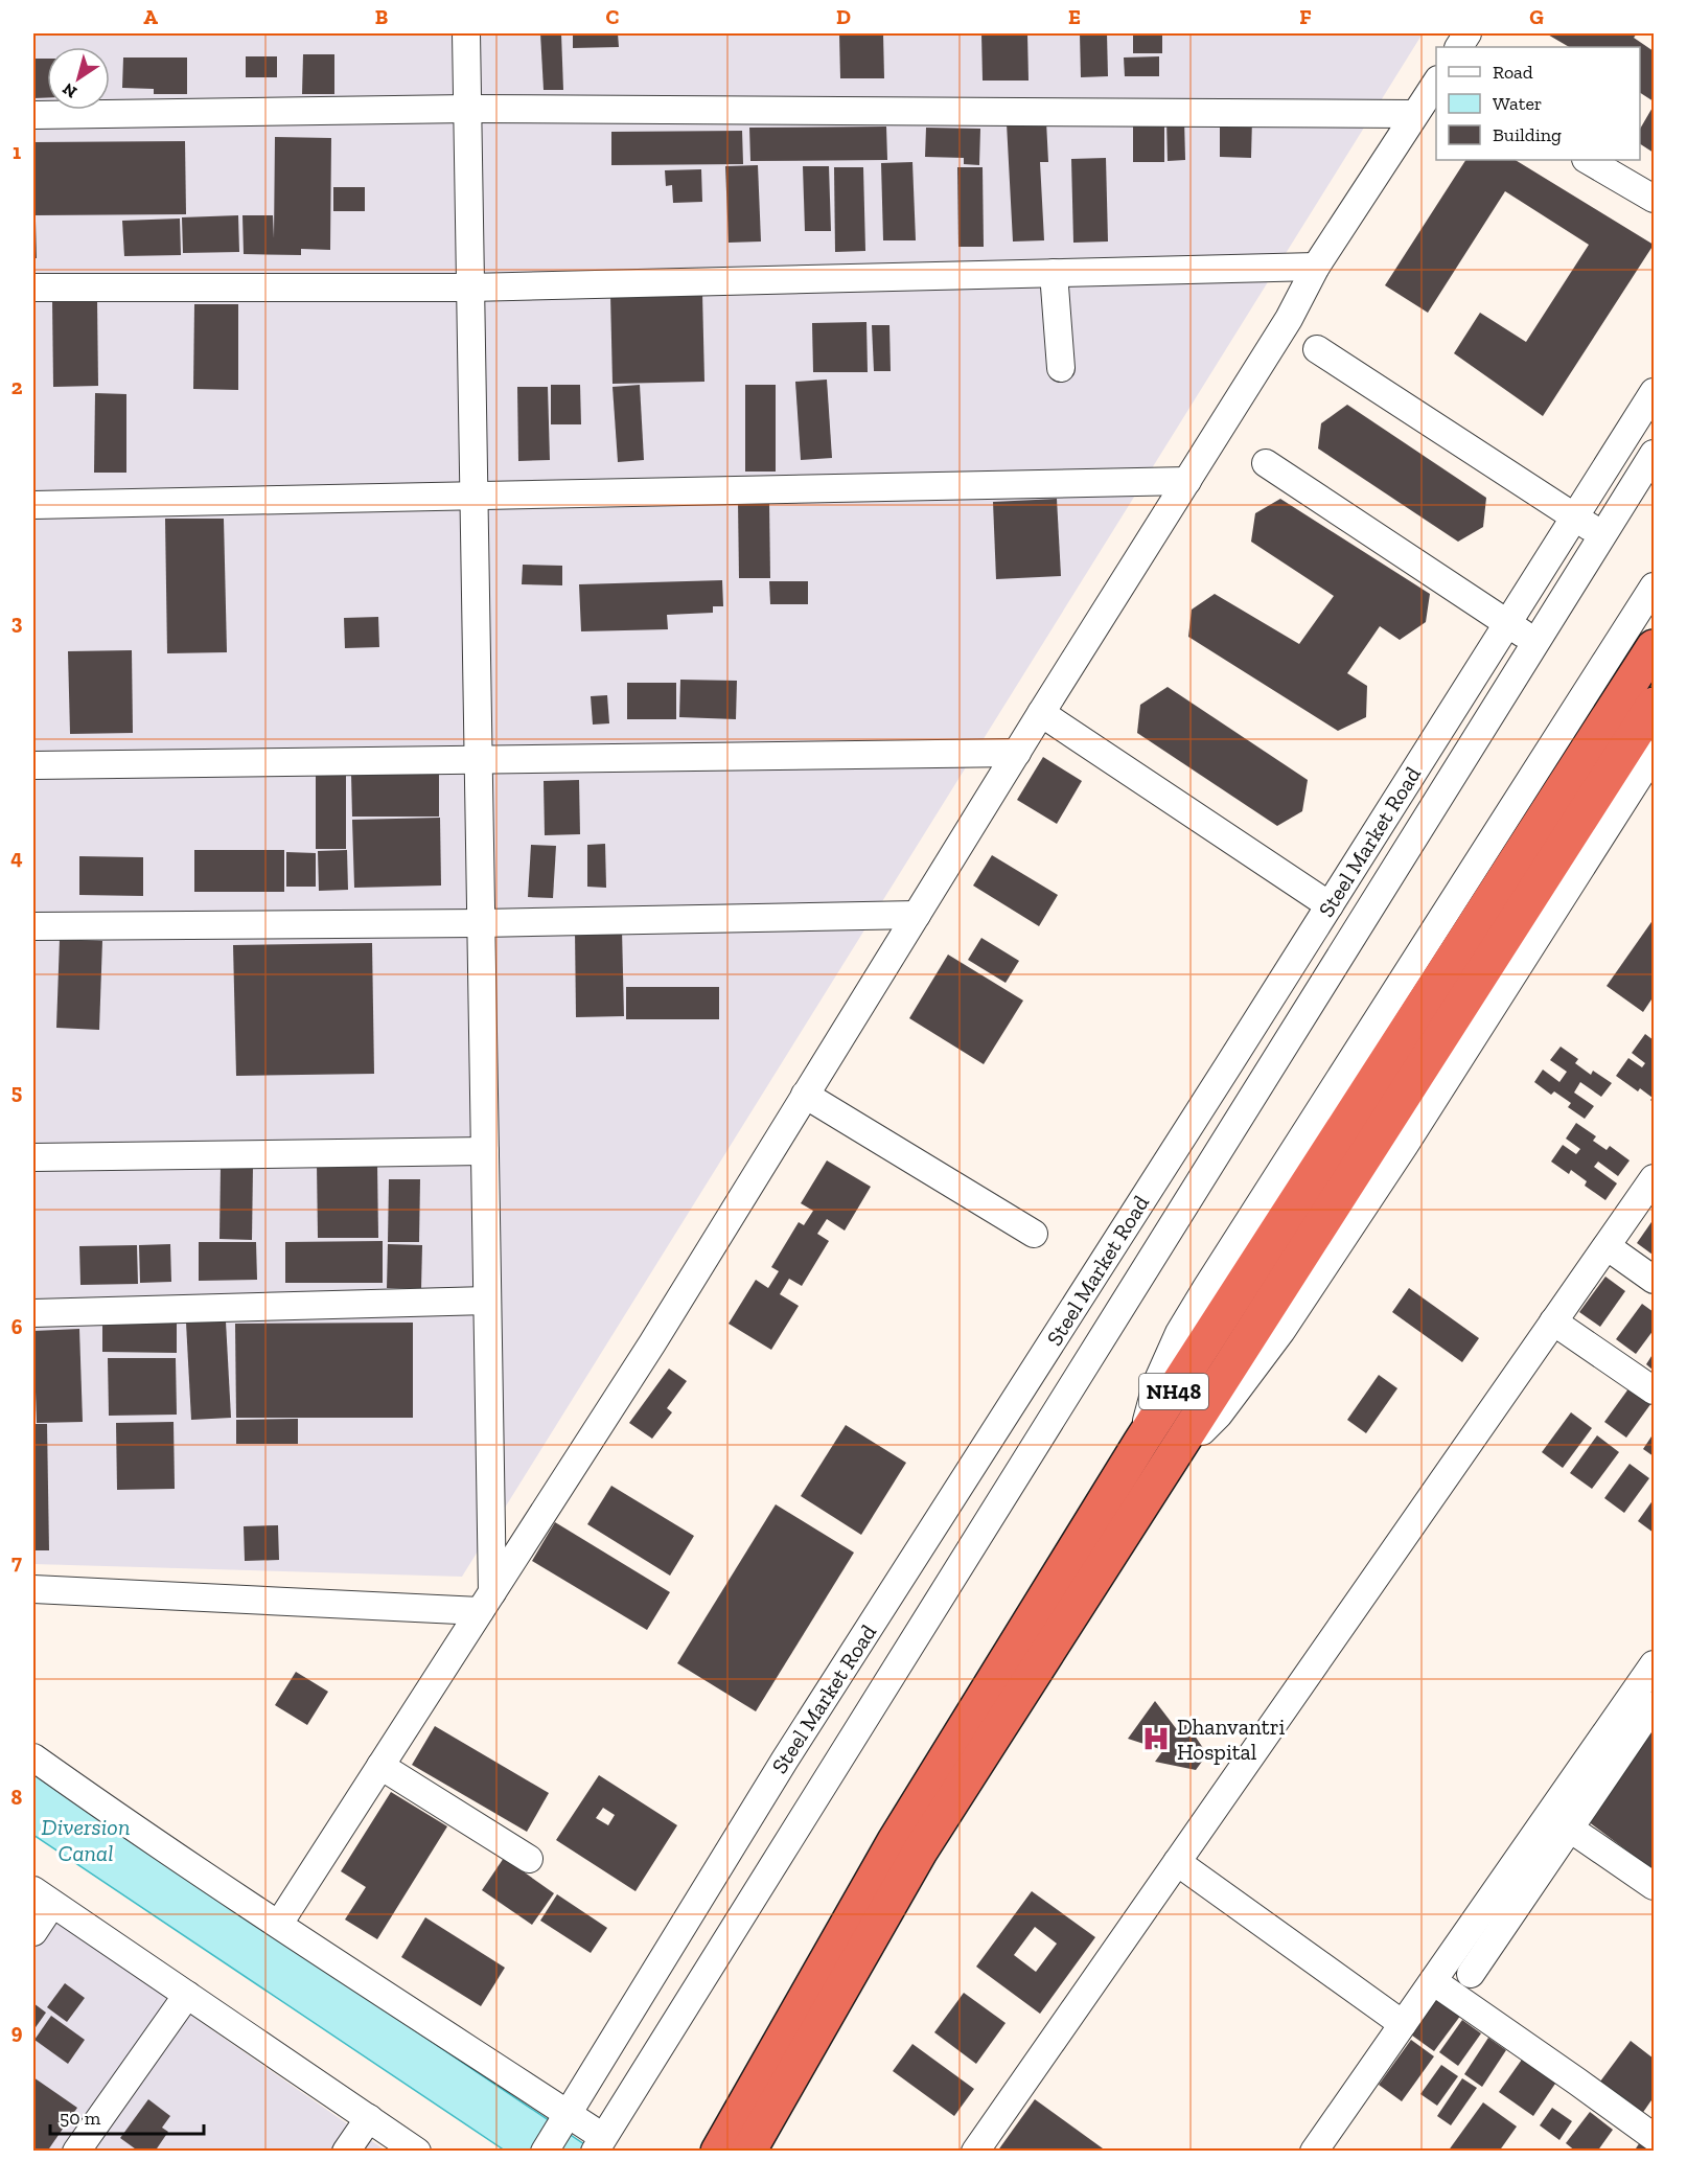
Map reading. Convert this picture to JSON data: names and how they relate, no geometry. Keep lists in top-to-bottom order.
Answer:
{
  "streets": {
    "highway": ["NH48"],
    "street": ["Steel Market Road"]
  },
  "water": ["Diversion Canal"],
  "places": {
    "hospital": ["Dhanvantri Hospital"]
  },
  "legend": ["Road", "Water", "Building"],
  "scale_bar": "50 m",
  "north": "bottom left",
  "grid": {
    "columns": [
      "A",
      "B",
      "C",
      "D",
      "E",
      "F",
      "G"
    ],
    "rows": [
      "1",
      "2",
      "3",
      "4",
      "5",
      "6",
      "7",
      "8",
      "9"
    ]
  }
}
